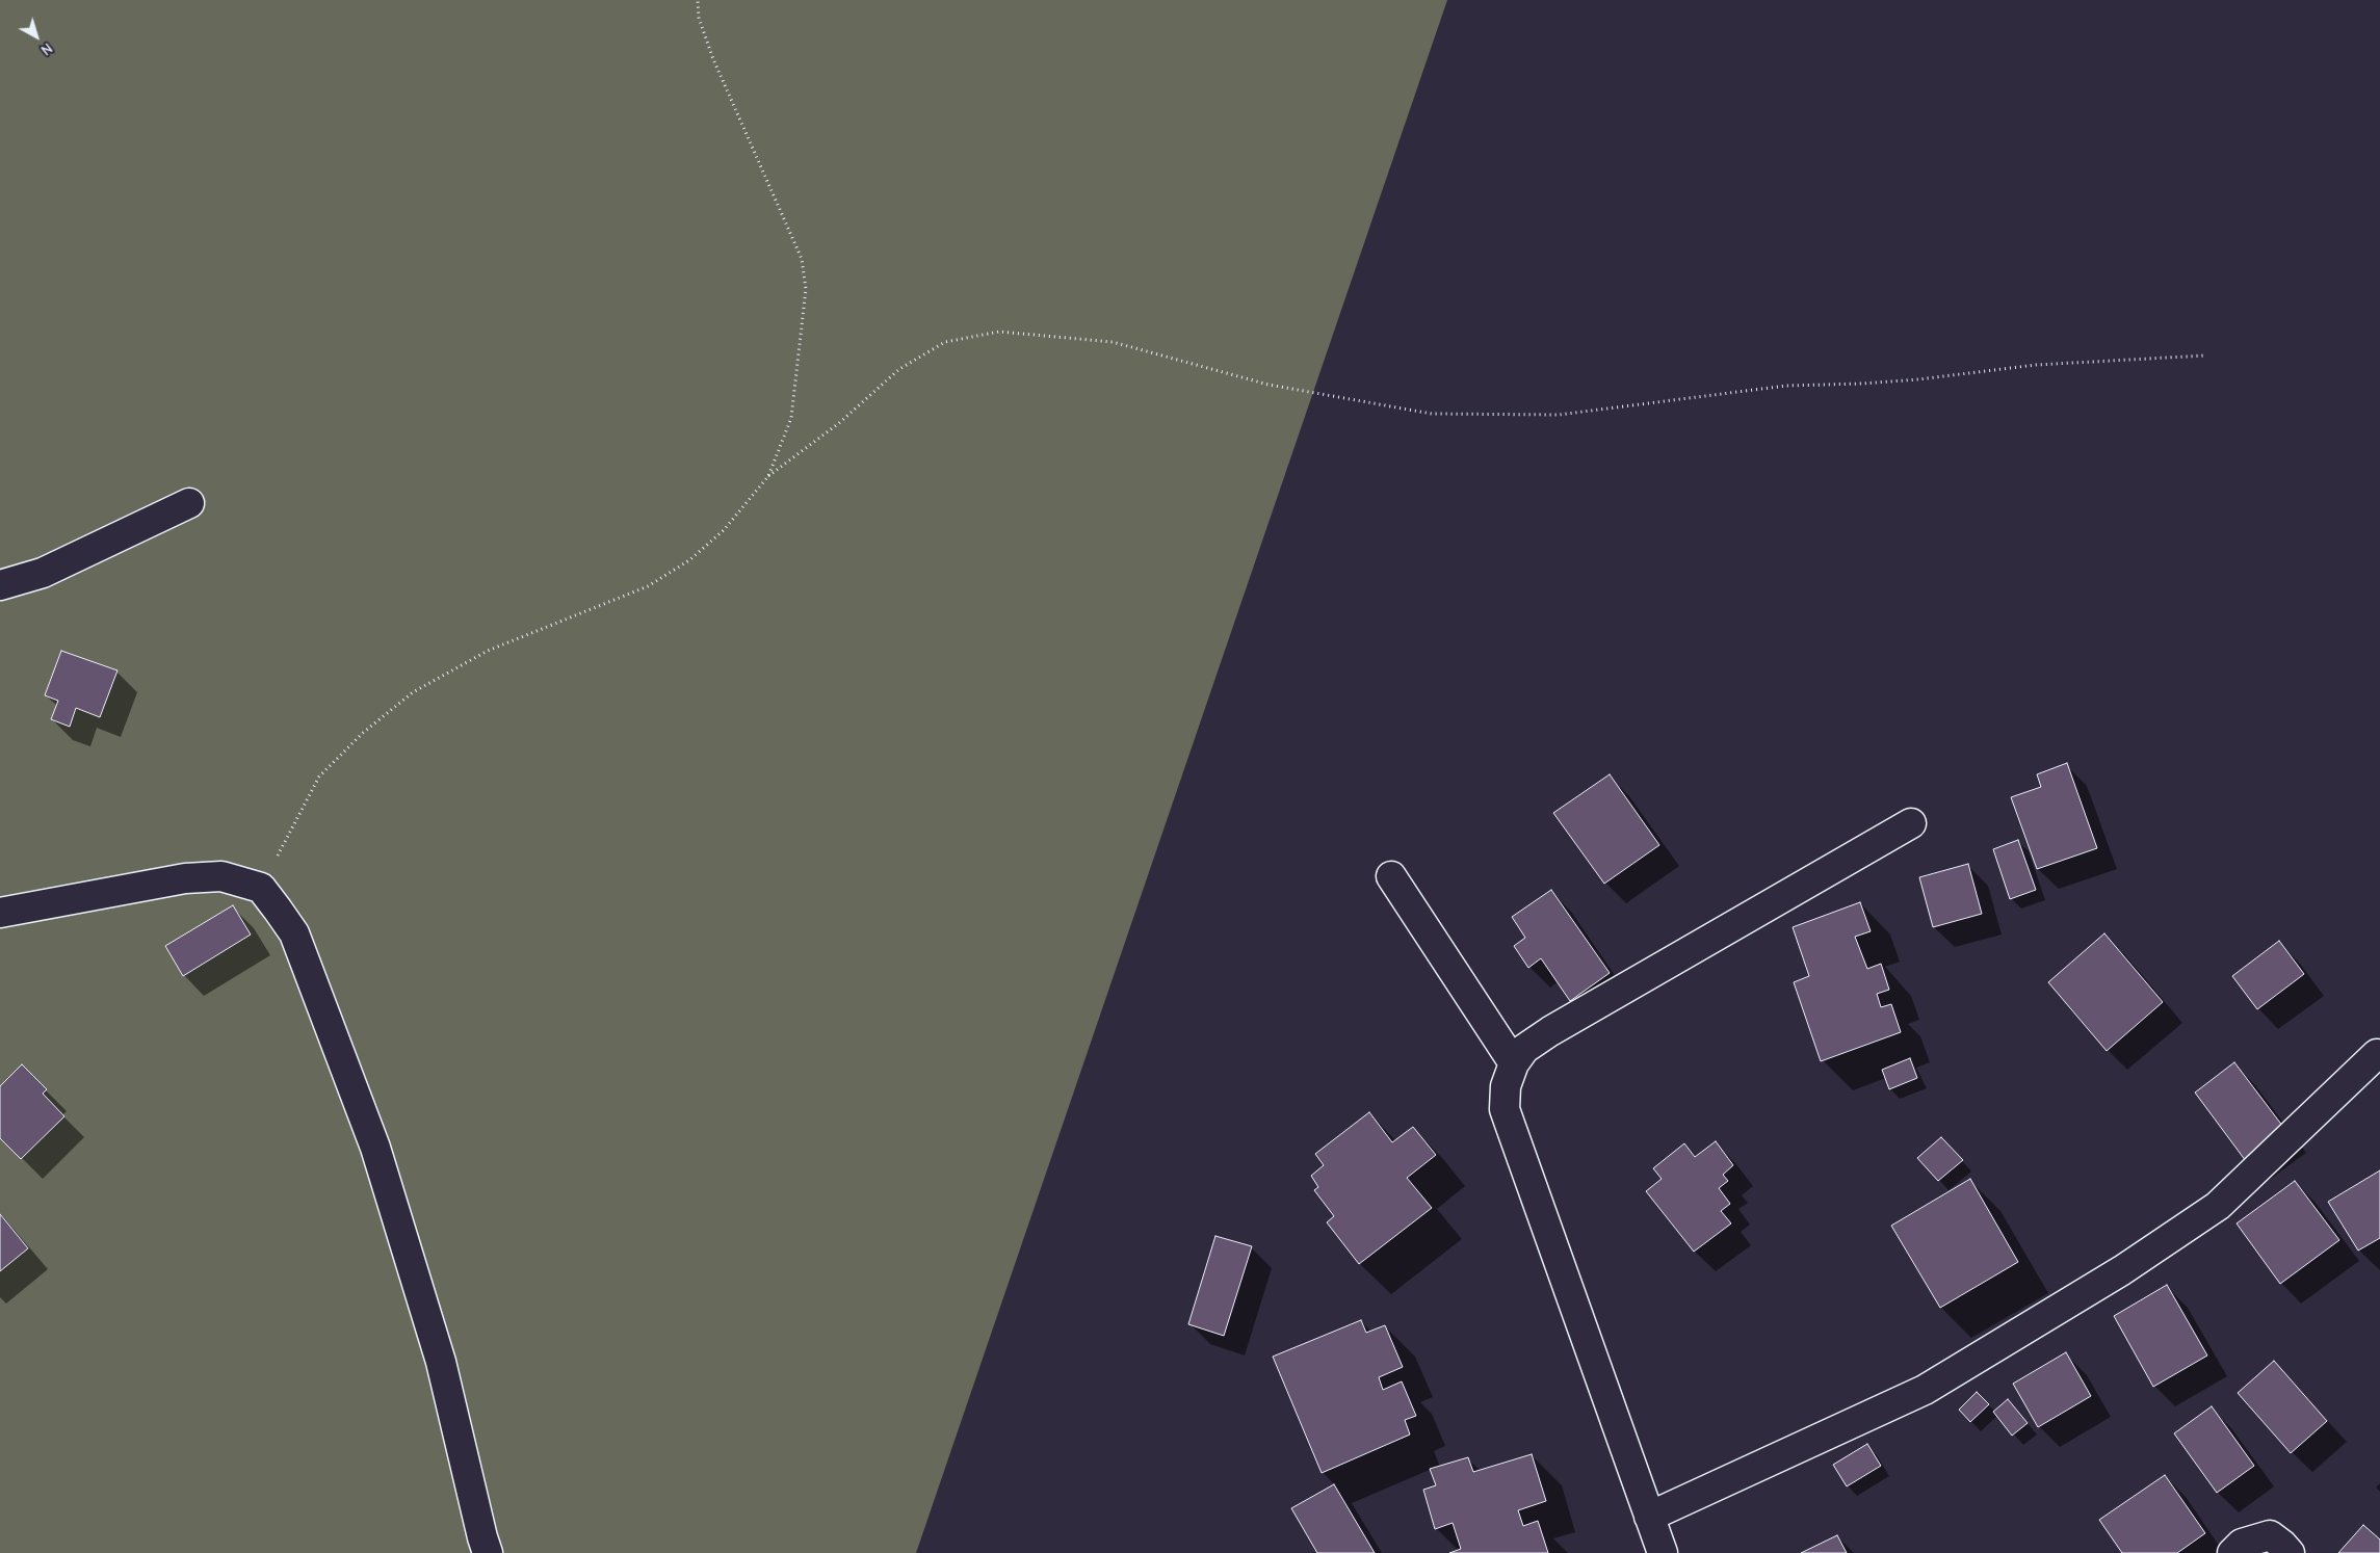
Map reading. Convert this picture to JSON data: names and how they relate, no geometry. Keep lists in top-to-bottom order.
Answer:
{
  "north": "bottom right"
}
